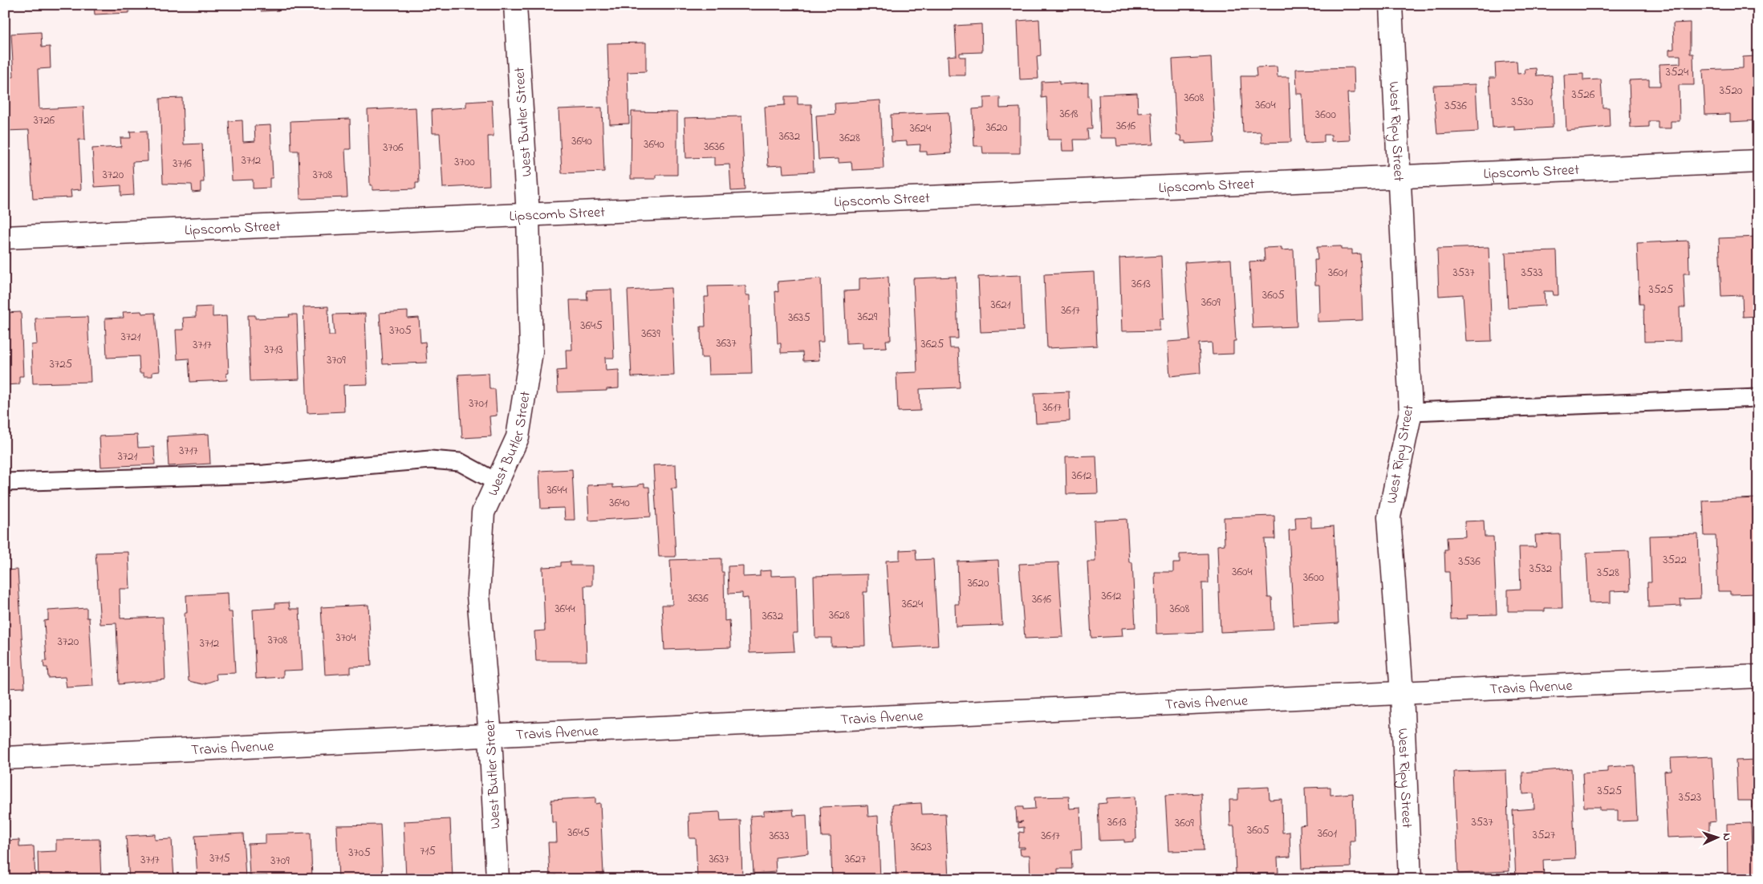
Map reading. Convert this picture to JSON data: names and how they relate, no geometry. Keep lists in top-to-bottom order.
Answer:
{
  "streets": {
    "street": [
      "West Butler Street",
      "West Ripy Street",
      "Lipscomb Street",
      "Travis Avenue"
    ]
  },
  "crossings": [
    ["West Butler Street", "Lipscomb Street"],
    ["West Butler Street", "Travis Avenue"],
    ["West Ripy Street", "Lipscomb Street"],
    ["West Ripy Street", "Travis Avenue"]
  ],
  "house_numbers": [
    "3524",
    "3520",
    "3526",
    "3608",
    "3530",
    "3604",
    "3536",
    "3618",
    "3600",
    "3726",
    "3616",
    "3620",
    "3624",
    "3632",
    "3628",
    "3640",
    "3640",
    "3636",
    "3706",
    "3712",
    "3700",
    "3716",
    "3720",
    "3708",
    "3601",
    "3537",
    "3533",
    "3613",
    "3525",
    "3605",
    "3609",
    "3621",
    "3617",
    "3629",
    "3635",
    "3645",
    "3705",
    "3639",
    "3721",
    "3637",
    "3625",
    "3717",
    "3713",
    "3709",
    "3725",
    "3701",
    "3617",
    "3717",
    "3721",
    "3612",
    "3644",
    "3640",
    "3522",
    "3536",
    "3532",
    "3604",
    "3528",
    "3600",
    "3620",
    "3612",
    "3636",
    "3616",
    "3624",
    "3644",
    "3608",
    "3628",
    "3632",
    "3704",
    "3708",
    "3720",
    "3712",
    "3525",
    "3523",
    "3613",
    "3537",
    "3609",
    "3605",
    "3645",
    "3601",
    "3527",
    "3633",
    "3617",
    "3623",
    "715",
    "3705",
    "3715",
    "3637",
    "3627",
    "3717",
    "3709"
  ],
  "north": "right"
}
